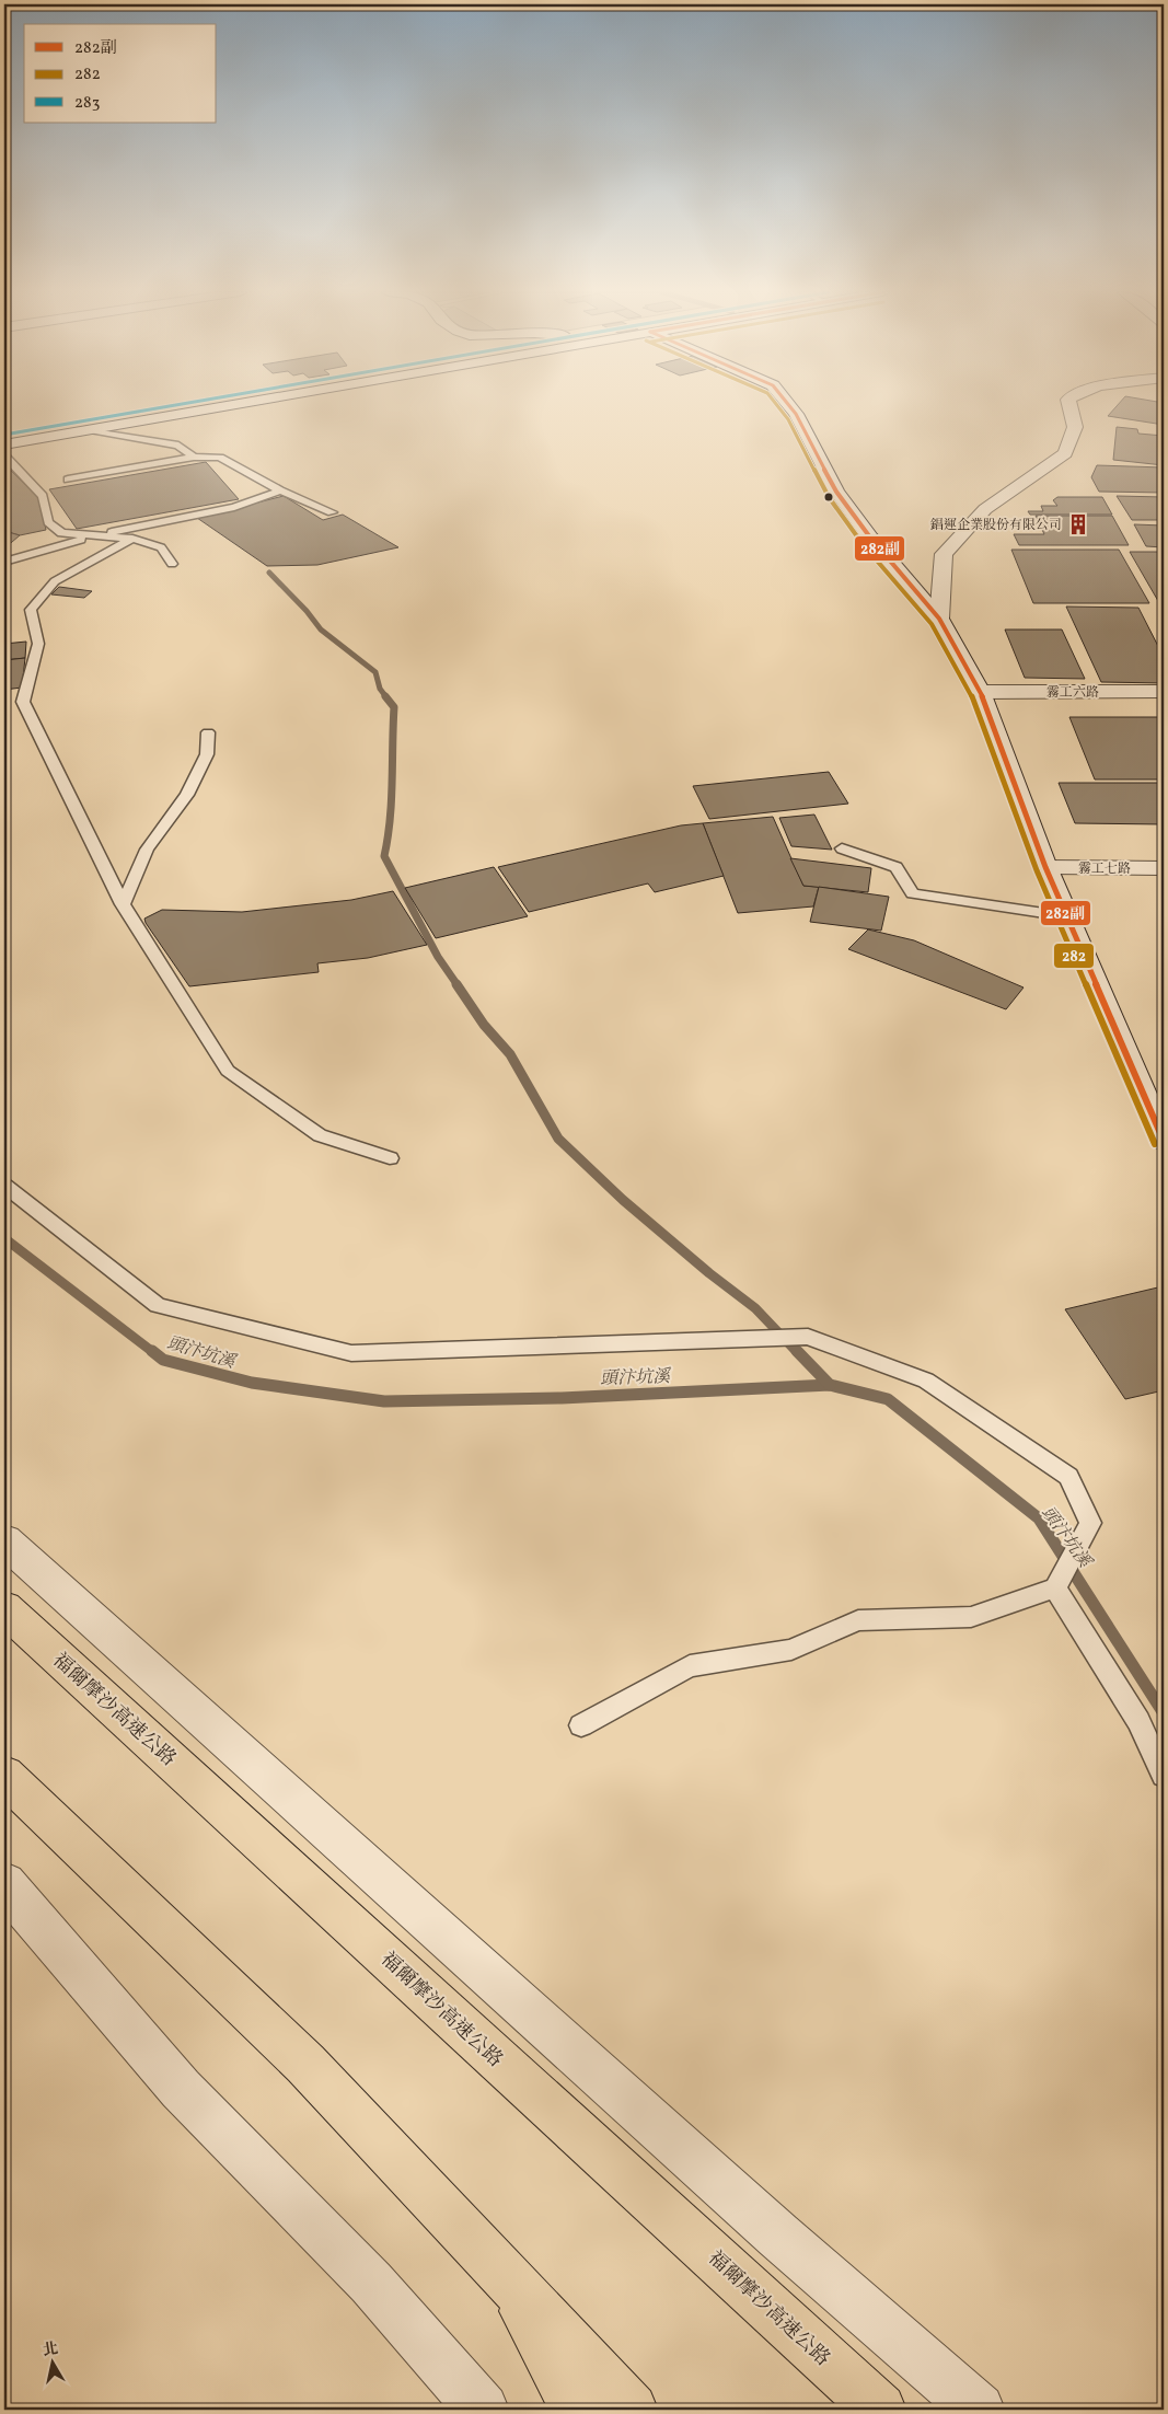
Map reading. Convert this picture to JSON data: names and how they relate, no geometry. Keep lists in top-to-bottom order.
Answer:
{
  "streets": {
    "highway": ["福爾摩沙高速公路"],
    "street": ["霧工六路", "霧工七路"]
  },
  "water": ["頭汴坑溪"],
  "places": {
    "building": ["錩運企業股份有限公司"]
  },
  "lines": ["transit line 282副", "transit line 282", "transit line 283"],
  "legend": ["282副", "282", "283"],
  "north": "top"
}
